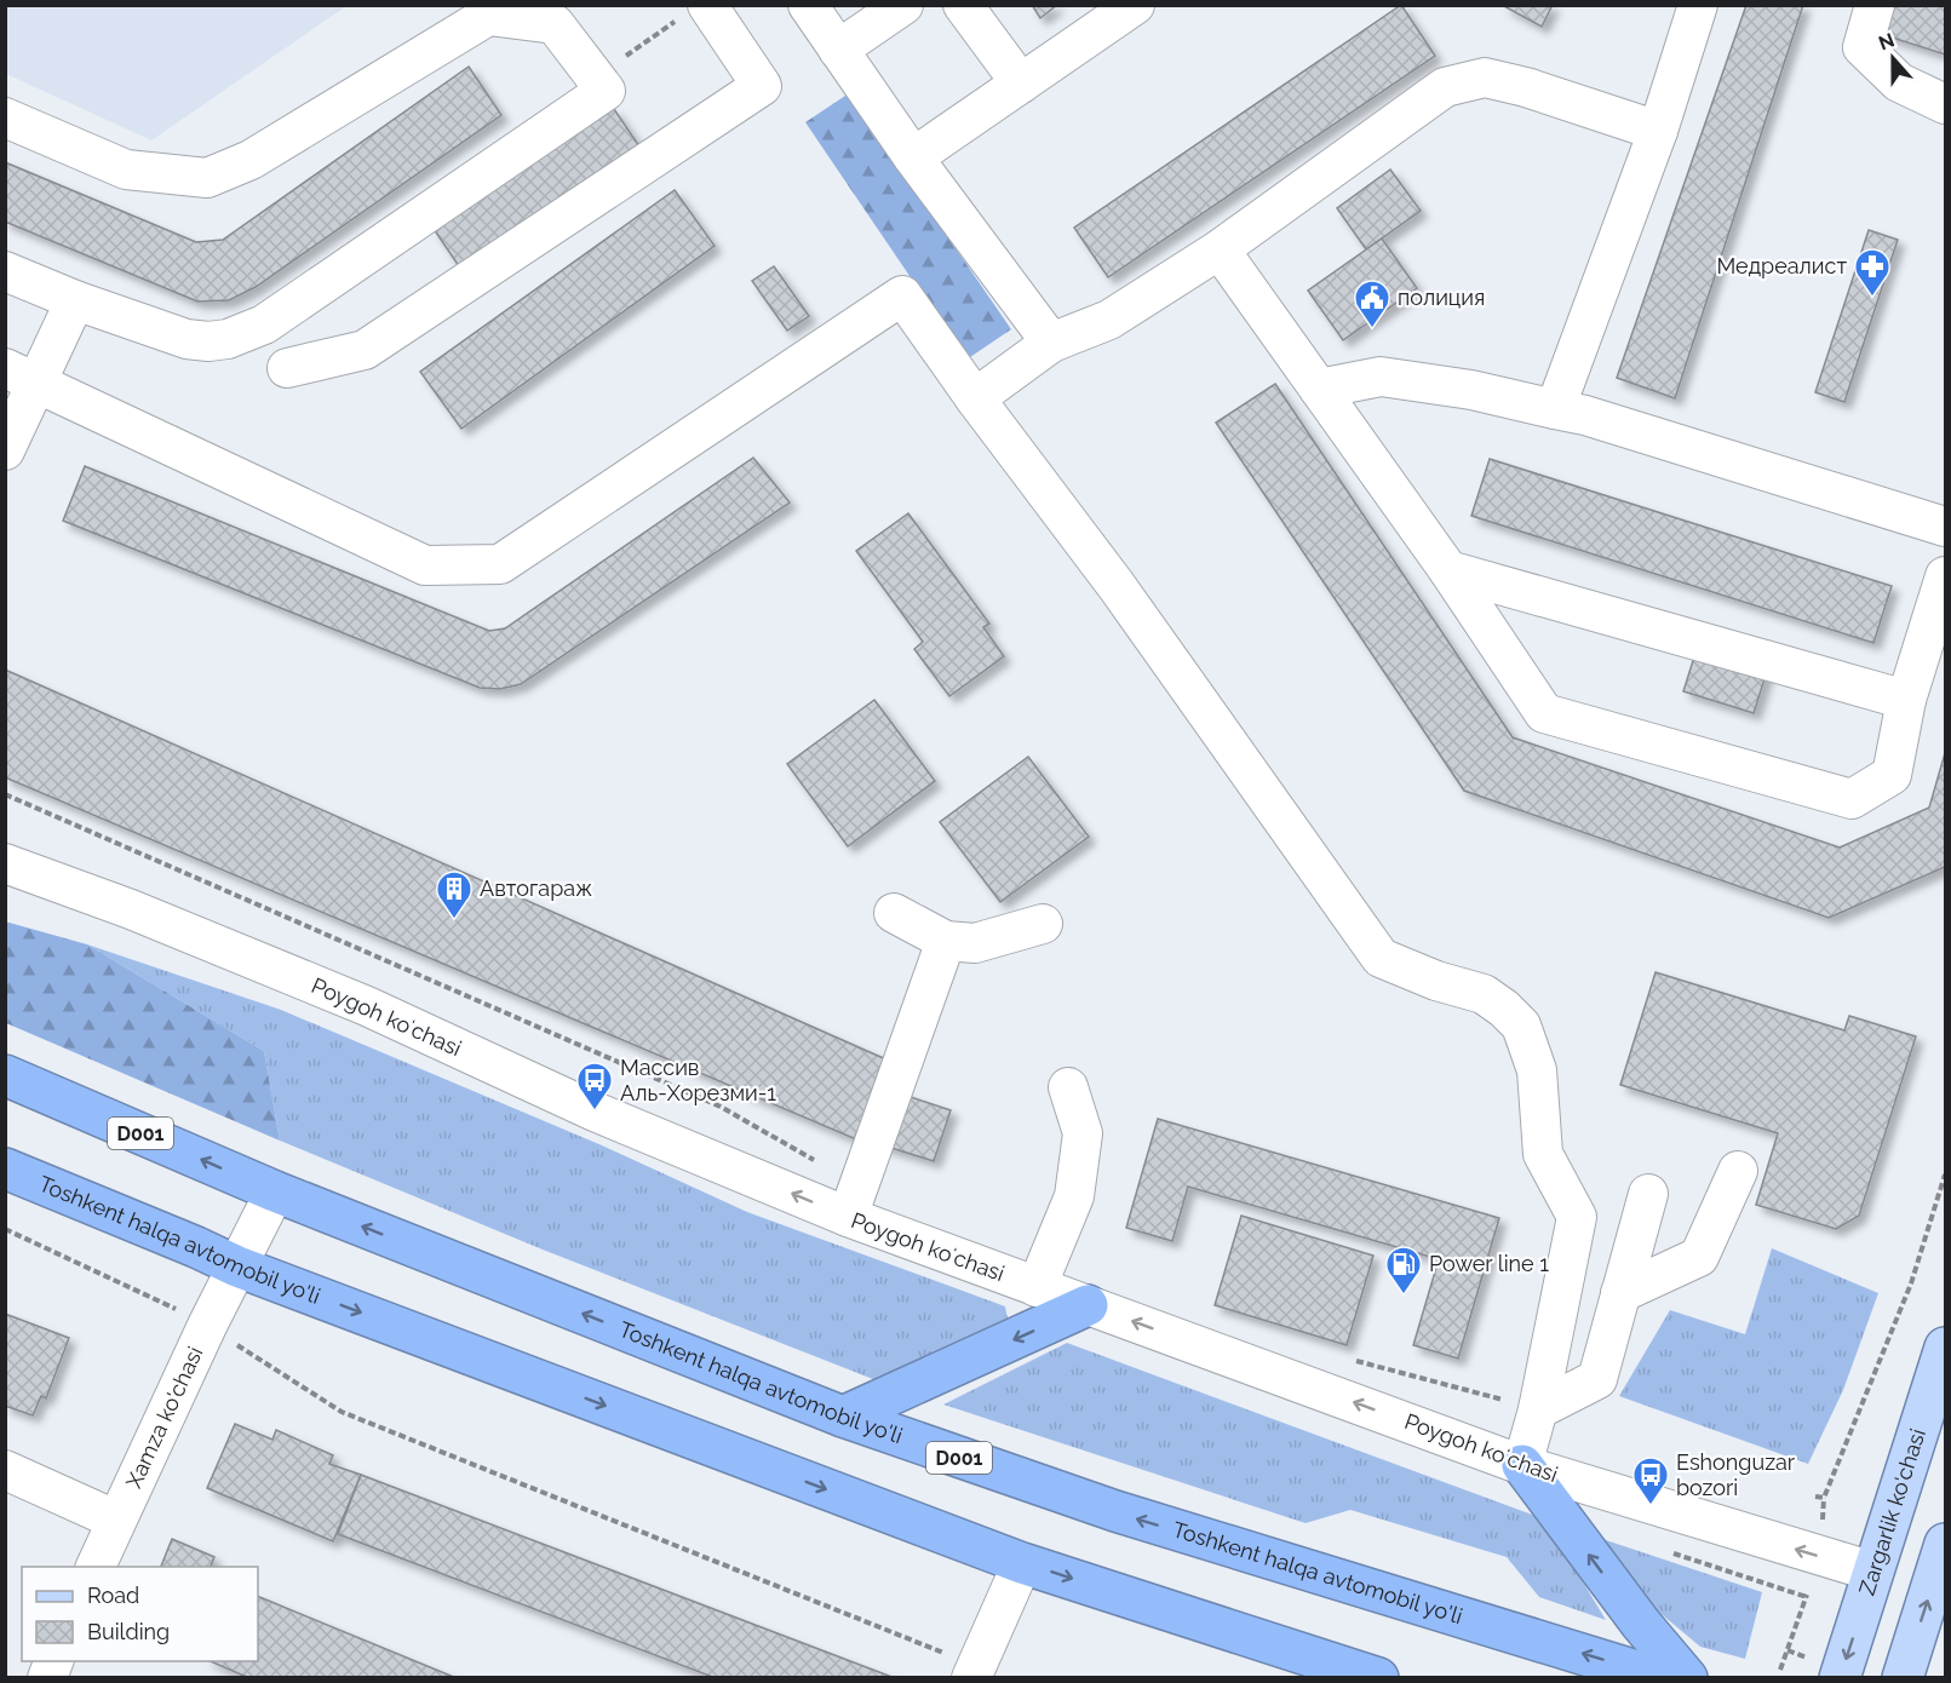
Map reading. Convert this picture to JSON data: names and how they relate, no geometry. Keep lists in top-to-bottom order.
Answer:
{
  "streets": {
    "highway": ["D001", "Toshkent halqa avtomobil yo'li"],
    "main road": ["Zargarlik ko'chasi"],
    "street": ["Poygoh koʻchasi", "Xamza ko'chasi"]
  },
  "crossings": [
    ["Poygoh koʻchasi", "Zargarlik ko'chasi"],
    ["Toshkent halqa avtomobil yo'li", "Xamza ko'chasi"]
  ],
  "one_way": ["Poygoh koʻchasi"],
  "places": {
    "pharmacy": ["Медреалист"],
    "public building": ["полиция"],
    "building": ["Автогараж"],
    "bus stop": ["Массив Аль-Хорезми-1", "Eshonguzar bozori"],
    "fuel station": ["Power line 1"]
  },
  "legend": ["Road", "Building"],
  "north": "top"
}
